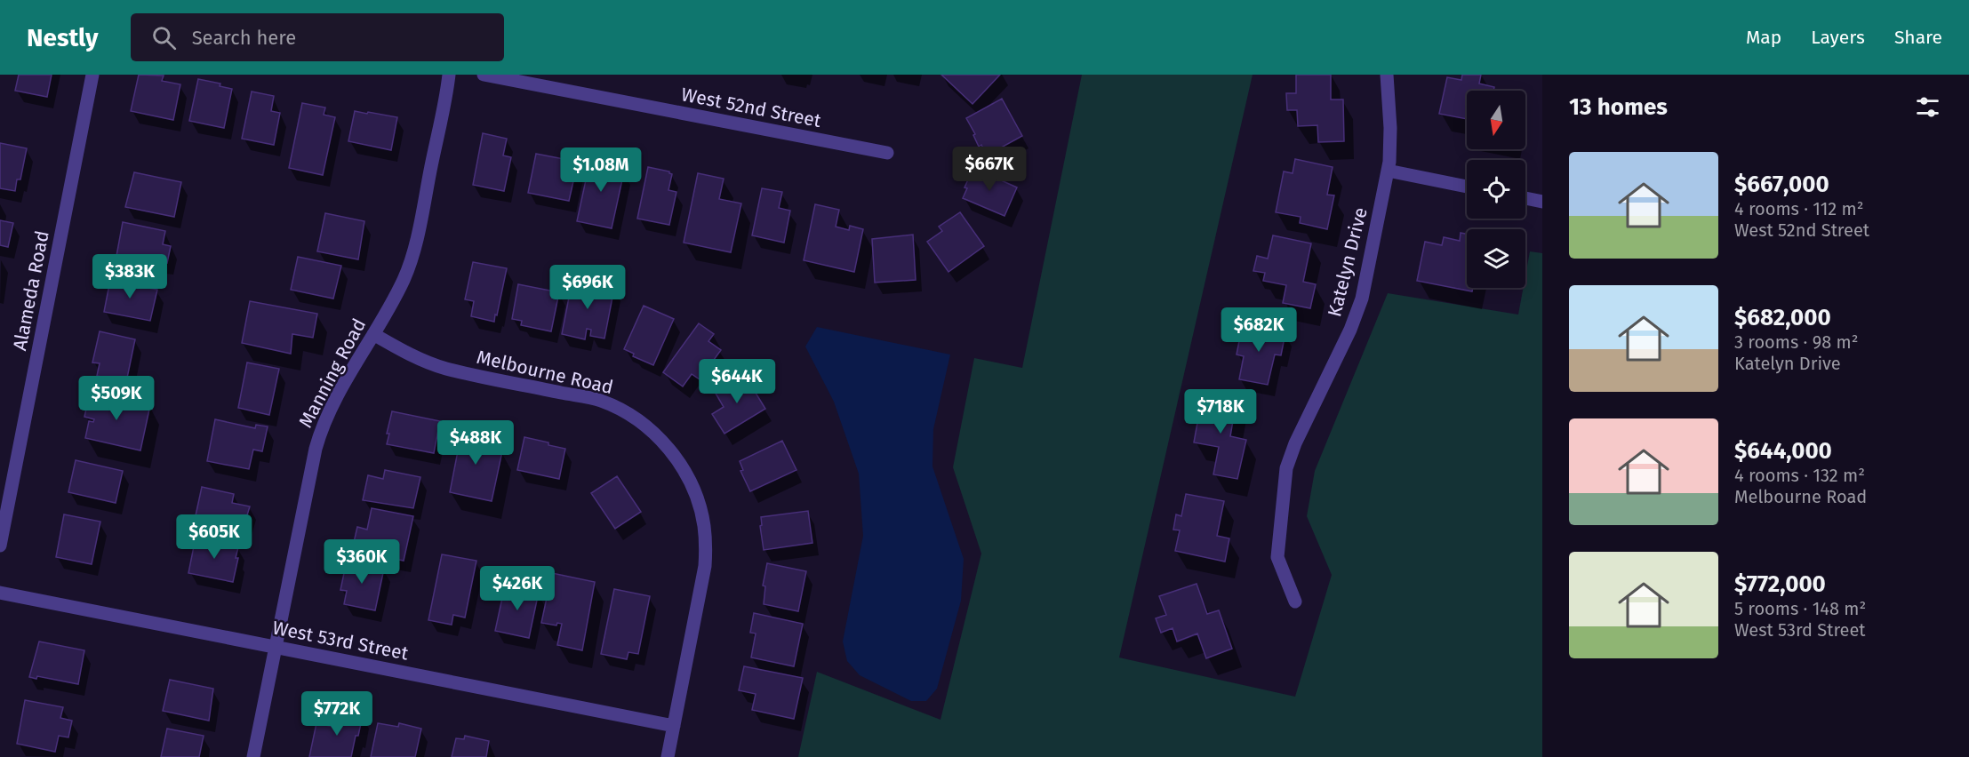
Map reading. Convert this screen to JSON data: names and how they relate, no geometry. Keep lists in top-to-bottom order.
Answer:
{
  "streets": {
    "street": [
      "West 52nd Street",
      "Katelyn Drive",
      "Alameda Road",
      "Melbourne Road",
      "Manning Road",
      "West 53rd Street"
    ]
  },
  "crossings": [
    ["Melbourne Road", "Manning Road"],
    ["Melbourne Road", "West 53rd Street"],
    ["Manning Road", "West 53rd Street"]
  ],
  "north": "bottom",
  "page": {
    "header": "Nestly",
    "search": "Search here",
    "nav": ["Map", "Layers", "Share"],
    "heading": "13 homes",
    "list": [
      {
        "name": "$667,000",
        "note": "4 rooms · 112 m² · West 52nd Street"
      },
      {
        "name": "$682,000",
        "note": "3 rooms · 98 m² · Katelyn Drive"
      },
      {
        "name": "$644,000",
        "note": "4 rooms · 132 m² · Melbourne Road"
      },
      {
        "name": "$772,000",
        "note": "5 rooms · 148 m² · West 53rd Street"
      }
    ],
    "price": [
      "$667K",
      "$1.08M",
      "$383K",
      "$696K",
      "$682K",
      "$644K",
      "$509K",
      "$718K",
      "$488K",
      "$605K",
      "$360K",
      "$426K",
      "$772K"
    ]
  }
}
